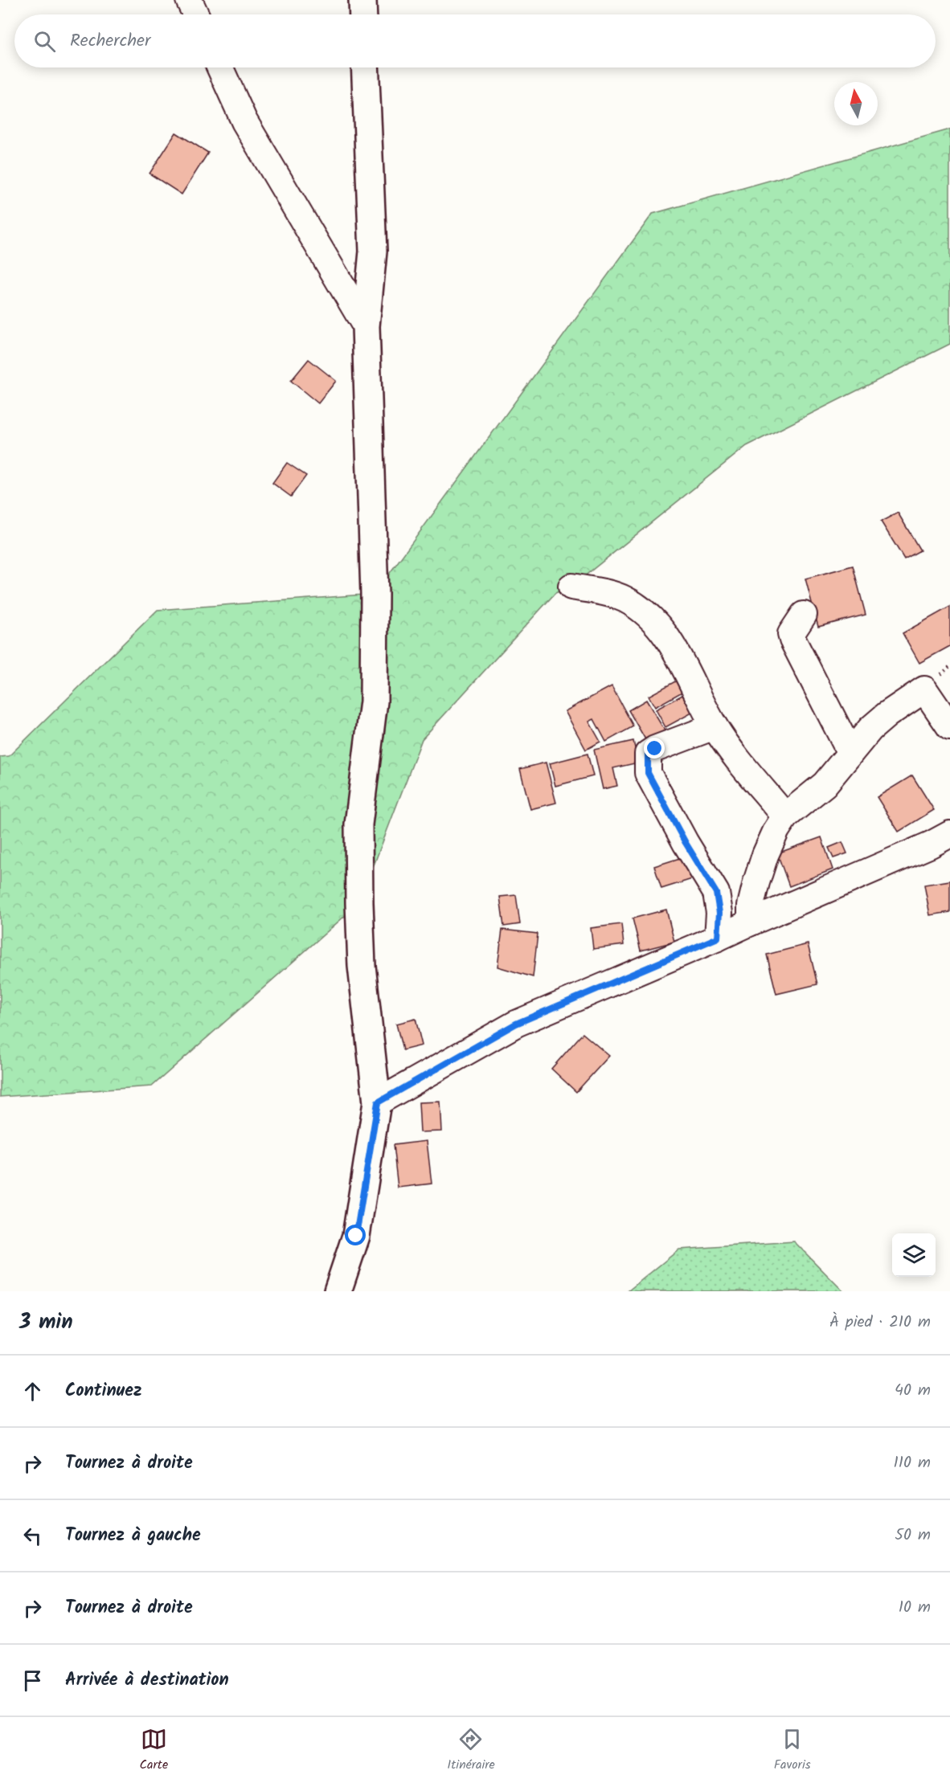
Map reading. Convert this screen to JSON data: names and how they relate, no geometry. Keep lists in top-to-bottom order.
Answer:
{
  "north": "top",
  "page": {
    "search": "Rechercher",
    "heading": ["3 min", "À pied · 210 m"],
    "list": [
      ["Continuez", "40 m"],
      ["Tournez à droite", "110 m"],
      ["Tournez à gauche", "50 m"],
      ["Tournez à droite", "10 m"],
      "Arrivée à destination"
    ],
    "nav": ["Carte", "Itinéraire", "Favoris"]
  }
}
